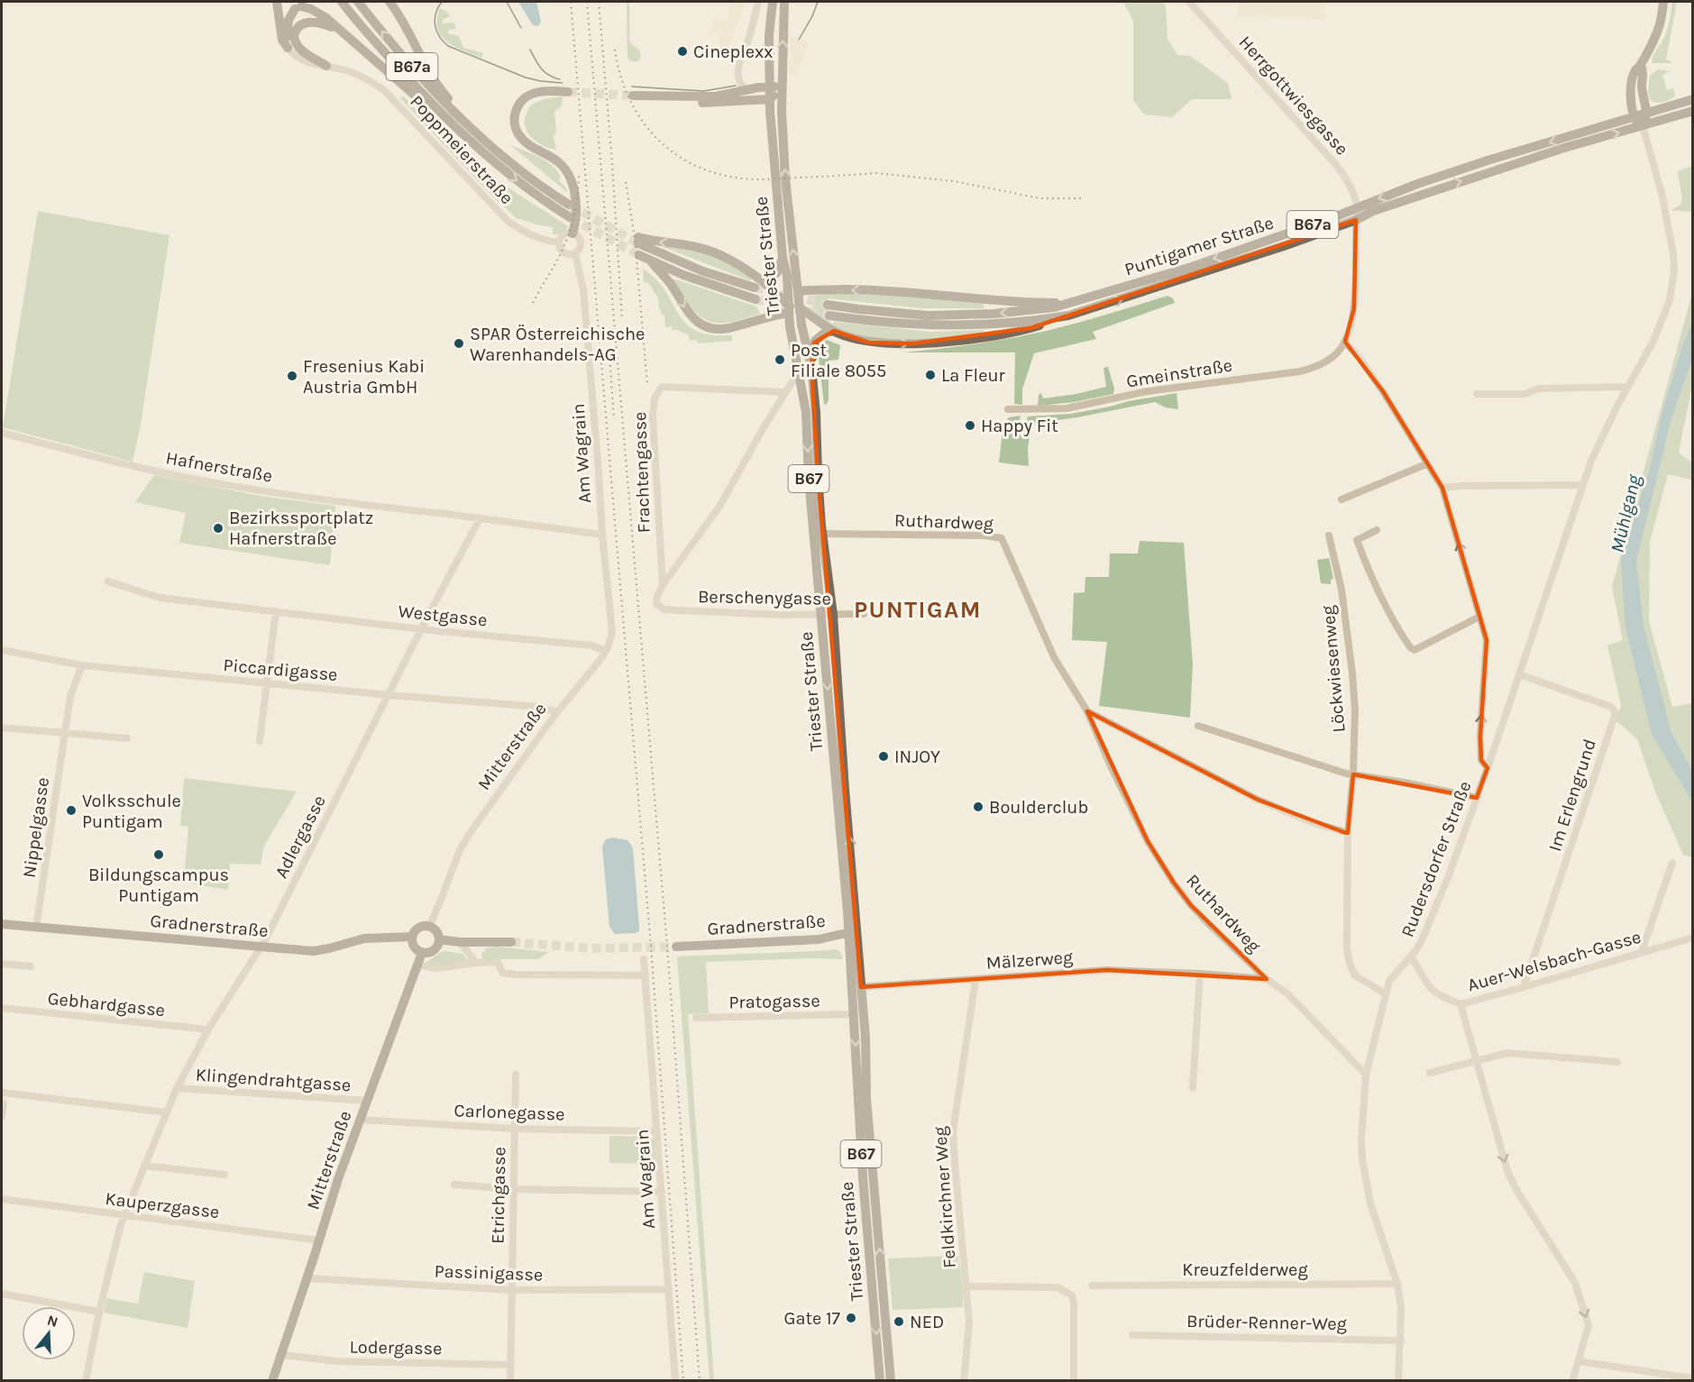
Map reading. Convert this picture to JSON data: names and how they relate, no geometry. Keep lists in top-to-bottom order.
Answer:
{
  "streets": {
    "main road": [
      "B67a",
      "Puntigamer Straße",
      "Triester Straße",
      "B67",
      "Mitterstraße",
      "Gradnerstraße"
    ],
    "street": [
      "Herrgottwiesgasse",
      "Poppmeierstraße",
      "Gmeinstraße",
      "Am Wagrain",
      "Hafnerstraße",
      "Frachtengasse",
      "Ruthardweg",
      "Berschenygasse",
      "Westgasse",
      "Löckwiesenweg",
      "Piccardigasse",
      "Im Erlengrund",
      "Nippelgasse",
      "Adlergasse",
      "Rudersdorfer Straße",
      "Mälzerweg",
      "Auer-Welsbach-Gasse",
      "Pratogasse",
      "Gebhardgasse",
      "Klingendrahtgasse",
      "Carlonegasse",
      "Etrichgasse",
      "Feldkirchner Weg",
      "Kauperzgasse",
      "Kreuzfelderweg",
      "Passinigasse",
      "Brüder-Renner-Weg",
      "Lodergasse"
    ]
  },
  "crossings": [
    ["Herrgottwiesgasse", "Puntigamer Straße"],
    ["Herrgottwiesgasse", "Gmeinstraße"],
    ["Poppmeierstraße", "Am Wagrain"],
    ["Puntigamer Straße", "Gmeinstraße"],
    ["Puntigamer Straße", "Rudersdorfer Straße"],
    ["Triester Straße", "Ruthardweg"],
    ["Triester Straße", "Berschenygasse"],
    ["Triester Straße", "Gradnerstraße"],
    ["Triester Straße", "Mälzerweg"],
    ["Triester Straße", "Pratogasse"],
    ["Am Wagrain", "Hafnerstraße"],
    ["Am Wagrain", "Westgasse"],
    ["Am Wagrain", "Mitterstraße"],
    ["Am Wagrain", "Carlonegasse"],
    ["Am Wagrain", "Passinigasse"],
    ["Hafnerstraße", "Adlergasse"],
    ["Frachtengasse", "Berschenygasse"],
    ["Ruthardweg", "Rudersdorfer Straße"],
    ["Ruthardweg", "Mälzerweg"],
    ["Westgasse", "Mitterstraße"],
    ["Westgasse", "Adlergasse"],
    ["Löckwiesenweg", "Rudersdorfer Straße"],
    ["Piccardigasse", "Mitterstraße"],
    ["Piccardigasse", "Nippelgasse"],
    ["Piccardigasse", "Adlergasse"],
    ["Mitterstraße", "Gradnerstraße"],
    ["Mitterstraße", "Klingendrahtgasse"],
    ["Mitterstraße", "Carlonegasse"],
    ["Mitterstraße", "Kauperzgasse"],
    ["Mitterstraße", "Passinigasse"],
    ["Mitterstraße", "Lodergasse"],
    ["Im Erlengrund", "Rudersdorfer Straße"],
    ["Im Erlengrund", "Auer-Welsbach-Gasse"],
    ["Nippelgasse", "Gradnerstraße"],
    ["Adlergasse", "Gradnerstraße"],
    ["Adlergasse", "Gebhardgasse"],
    ["Adlergasse", "Klingendrahtgasse"],
    ["Adlergasse", "Kauperzgasse"],
    ["Rudersdorfer Straße", "Auer-Welsbach-Gasse"],
    ["Rudersdorfer Straße", "Kreuzfelderweg"],
    ["Rudersdorfer Straße", "Brüder-Renner-Weg"],
    ["Mälzerweg", "Feldkirchner Weg"],
    ["Carlonegasse", "Etrichgasse"],
    ["Etrichgasse", "Passinigasse"],
    ["Etrichgasse", "Lodergasse"]
  ],
  "districts": ["PUNTIGAM"],
  "water": ["Mühlgang"],
  "places": [
    "Cineplexx",
    "SPAR Österreichische Warenhandels-AG",
    "Post Filiale 8055",
    "La Fleur",
    "Fresenius Kabi Austria GmbH",
    "Happy Fit",
    "Bezirkssportplatz Hafnerstraße",
    "INJOY",
    "Boulderclub",
    "Volksschule Puntigam",
    "Bildungscampus Puntigam",
    "Gate 17",
    "NED"
  ],
  "north": "top"
}
